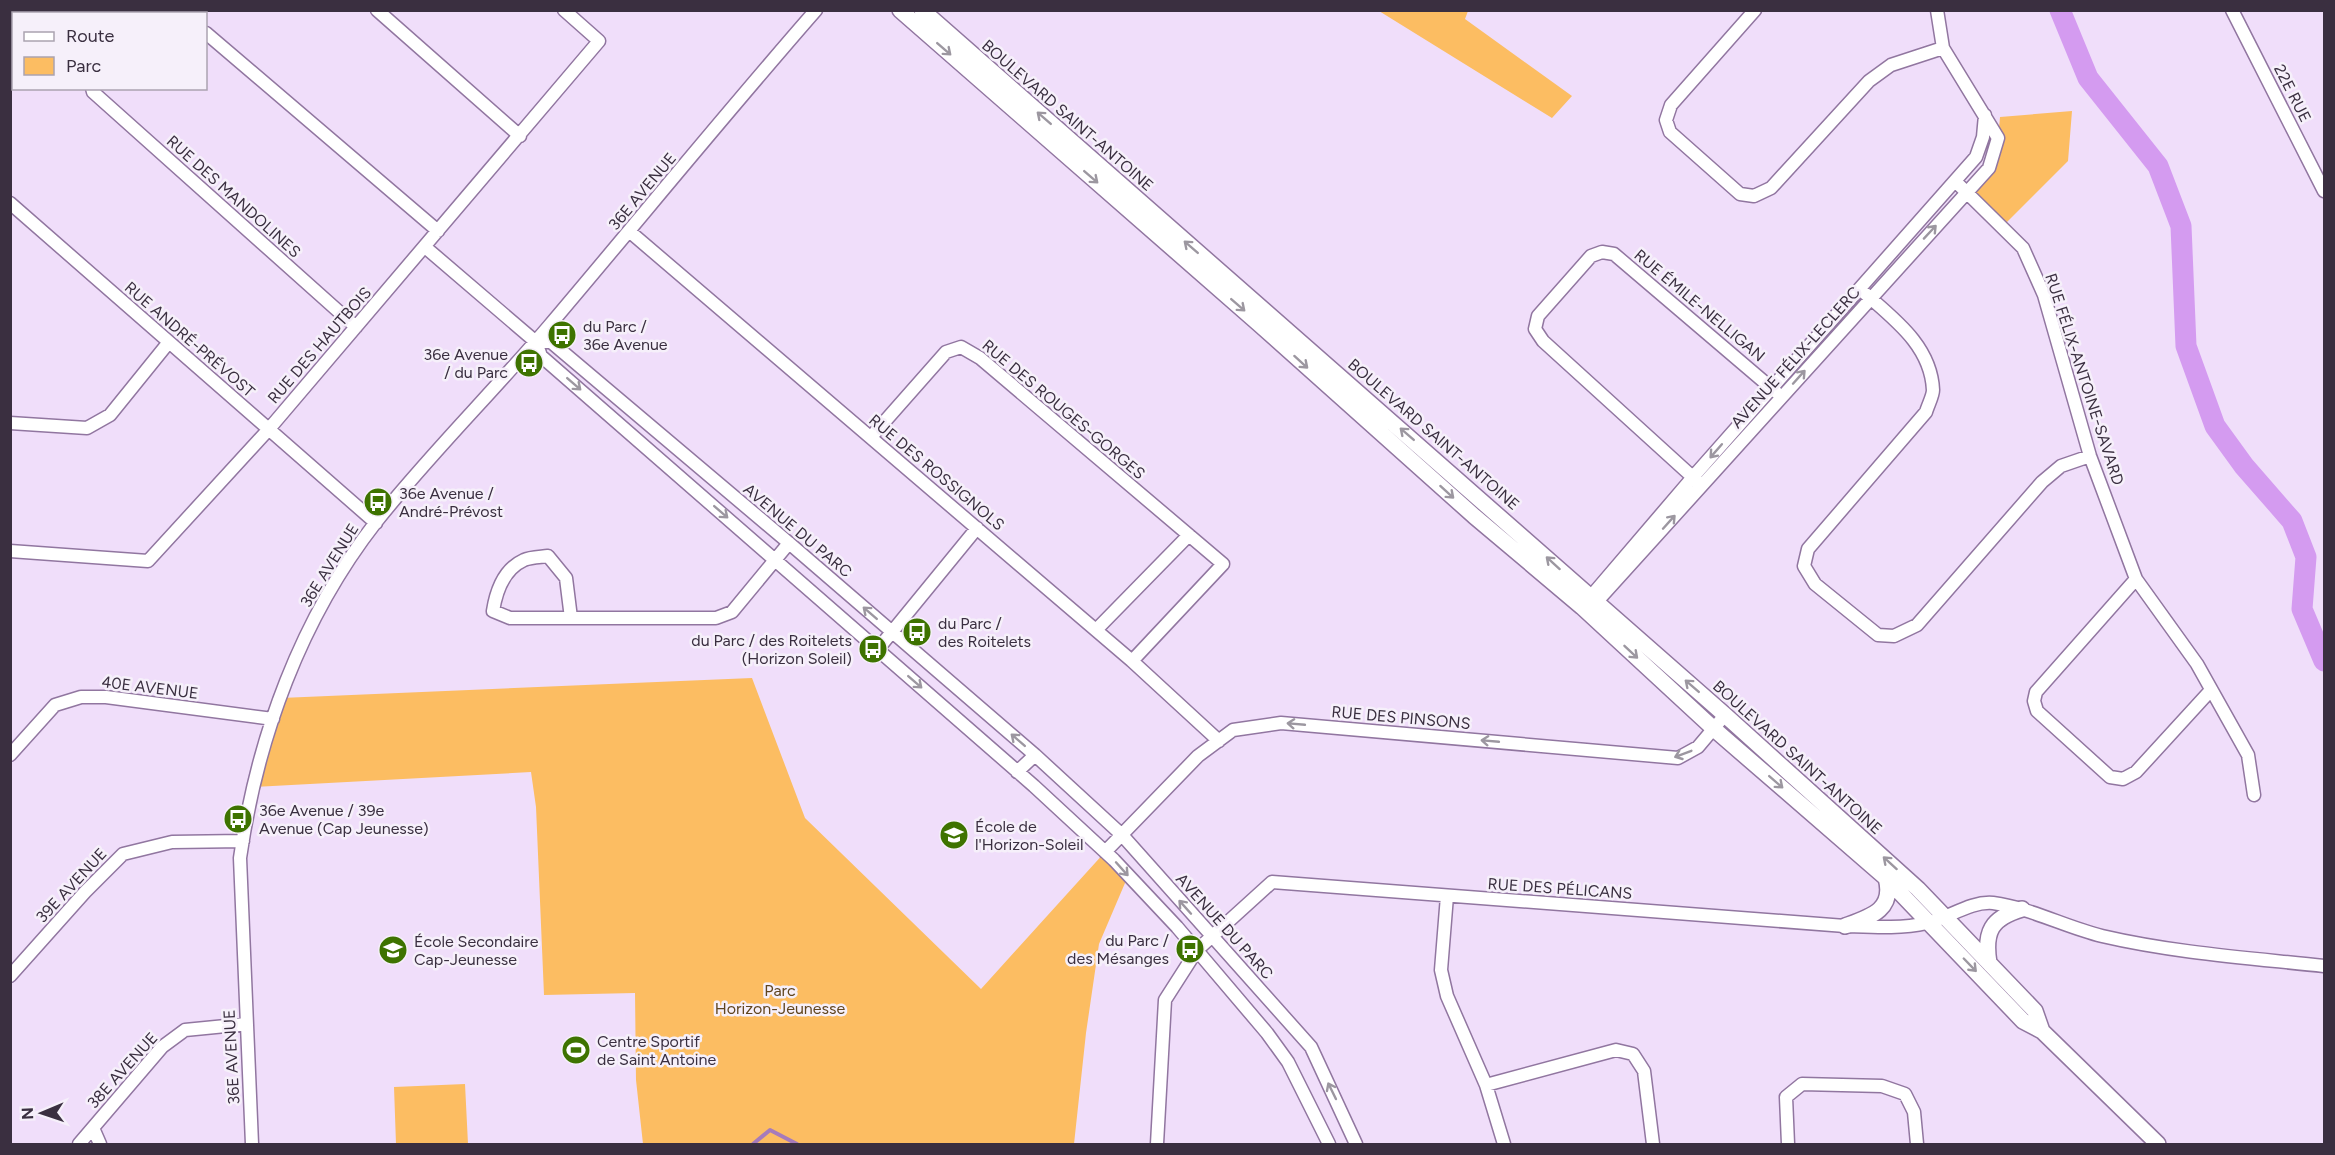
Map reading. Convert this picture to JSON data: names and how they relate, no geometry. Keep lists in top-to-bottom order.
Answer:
{
  "streets": {
    "main road": ["BOULEVARD SAINT-ANTOINE"],
    "street": [
      "22E RUE",
      "36E AVENUE",
      "RUE DES MANDOLINES",
      "RUE ÉMILE-NELLIGAN",
      "RUE ANDRÉ-PRÉVOST",
      "RUE DES HAUTBOIS",
      "AVENUE FÉLIX-LECLERC",
      "RUE FÉLIX-ANTOINE-SAVARD",
      "RUE DES ROUGES-GORGES",
      "RUE DES ROSSIGNOLS",
      "AVENUE DU PARC",
      "40E AVENUE",
      "RUE DES PINSONS",
      "39E AVENUE",
      "RUE DES PÉLICANS",
      "38E AVENUE"
    ]
  },
  "crossings": [
    ["BOULEVARD SAINT-ANTOINE", "AVENUE FÉLIX-LECLERC"],
    ["BOULEVARD SAINT-ANTOINE", "RUE DES PINSONS"],
    ["BOULEVARD SAINT-ANTOINE", "RUE DES PÉLICANS"],
    ["36E AVENUE", "RUE ANDRÉ-PRÉVOST"],
    ["36E AVENUE", "RUE DES ROSSIGNOLS"],
    ["36E AVENUE", "AVENUE DU PARC"],
    ["36E AVENUE", "40E AVENUE"],
    ["36E AVENUE", "39E AVENUE"],
    ["36E AVENUE", "38E AVENUE"],
    ["RUE DES MANDOLINES", "RUE DES HAUTBOIS"],
    ["RUE ÉMILE-NELLIGAN", "AVENUE FÉLIX-LECLERC"],
    ["RUE ANDRÉ-PRÉVOST", "RUE DES HAUTBOIS"],
    ["RUE DES HAUTBOIS", "AVENUE DU PARC"],
    ["AVENUE FÉLIX-LECLERC", "RUE FÉLIX-ANTOINE-SAVARD"],
    ["RUE DES ROUGES-GORGES", "RUE DES ROSSIGNOLS"],
    ["RUE DES ROSSIGNOLS", "RUE DES PINSONS"],
    ["AVENUE DU PARC", "RUE DES PINSONS"],
    ["AVENUE DU PARC", "RUE DES PÉLICANS"]
  ],
  "one_way": ["RUE DES PINSONS"],
  "parks": ["Parc Horizon-Jeunesse"],
  "places": {
    "bus stop": [
      "du Parc / 36e Avenue",
      "36e Avenue / du Parc",
      "36e Avenue / André-Prévost",
      "du Parc / des Roitelets",
      "du Parc / des Roitelets (Horizon Soleil)",
      "36e Avenue / 39e Avenue (Cap Jeunesse)",
      "du Parc / des Mésanges"
    ],
    "school or university": ["École de l'Horizon-Soleil", "École Secondaire Cap-Jeunesse"],
    "sports": ["Centre Sportif de Saint Antoine"]
  },
  "legend": ["Route", "Parc"],
  "north": "left"
}
